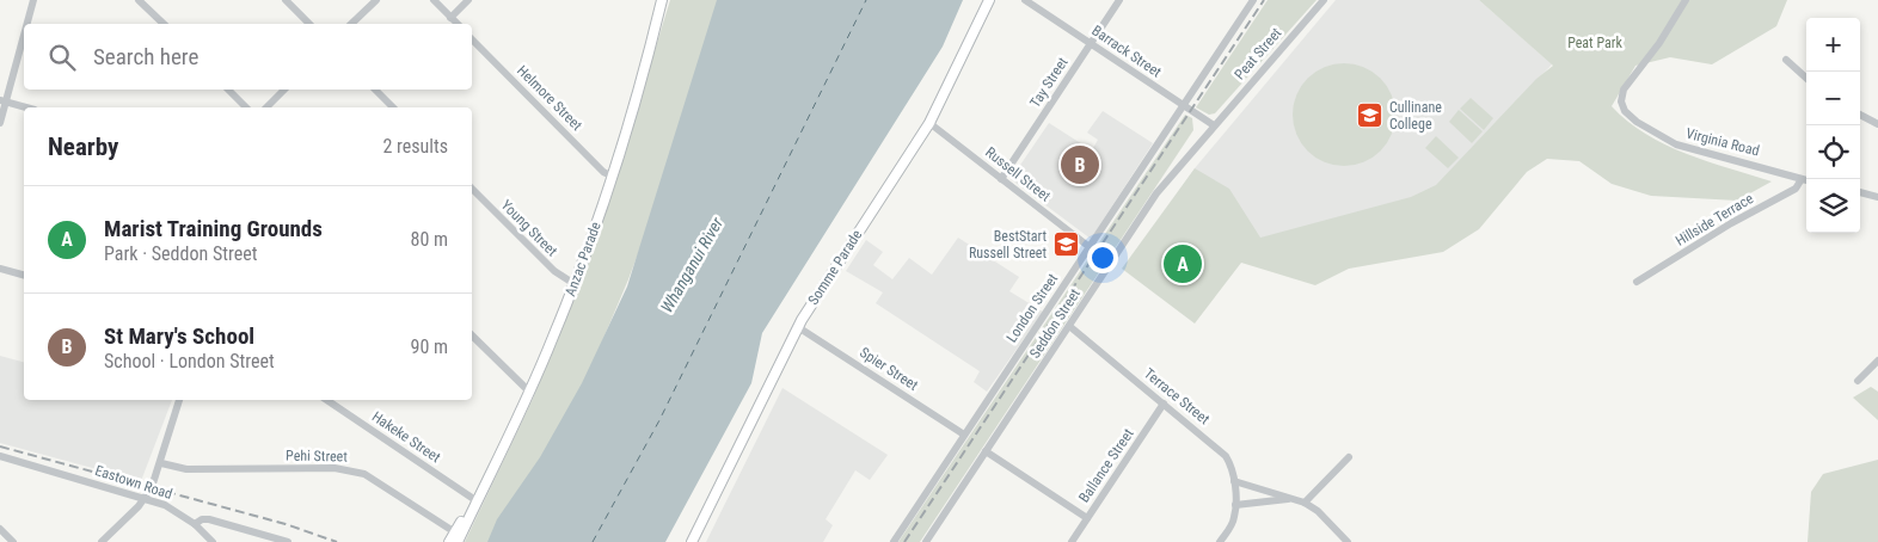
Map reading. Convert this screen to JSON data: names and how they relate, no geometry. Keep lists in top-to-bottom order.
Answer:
{
  "streets": {
    "main road": ["Anzac Parade", "Somme Parade"],
    "street": [
      "Barrack Street",
      "Peat Street",
      "Tay Street",
      "Helmore Street",
      "Virginia Road",
      "Russell Street",
      "Hillside Terrace",
      "Young Street",
      "London Street",
      "Seddon Street",
      "Spier Street",
      "Terrace Street",
      "Hakeke Street",
      "Pehi Street",
      "Ballance Street",
      "Eastown Road"
    ]
  },
  "crossings": [
    ["Barrack Street", "Peat Street"],
    ["Barrack Street", "Tay Street"],
    ["Barrack Street", "London Street"],
    ["Barrack Street", "Seddon Street"],
    ["Peat Street", "Seddon Street"],
    ["Tay Street", "Russell Street"],
    ["Helmore Street", "Anzac Parade"],
    ["Virginia Road", "Hillside Terrace"],
    ["Russell Street", "Somme Parade"],
    ["Russell Street", "London Street"],
    ["Young Street", "Anzac Parade"],
    ["Anzac Parade", "Hakeke Street"],
    ["Anzac Parade", "Pehi Street"],
    ["Somme Parade", "Spier Street"],
    ["London Street", "Spier Street"],
    ["Seddon Street", "Terrace Street"],
    ["Terrace Street", "Ballance Street"]
  ],
  "water": ["Whanganui River"],
  "parks": ["Peat Park"],
  "places": {
    "school or university": ["Cullinane College", "BestStart Russell Street"]
  },
  "page": {
    "map_buttons": ["+", "−"],
    "search": "Search here",
    "heading": ["Nearby", "2 results"],
    "pins": ["B", "A"],
    "list": [
      {
        "mark": "A",
        "name": "Marist Training Grounds",
        "note": "Park · Seddon Street",
        "value": "80 m"
      },
      {
        "mark": "B",
        "name": "St Mary's School",
        "note": "School · London Street",
        "value": "90 m"
      }
    ]
  }
}
